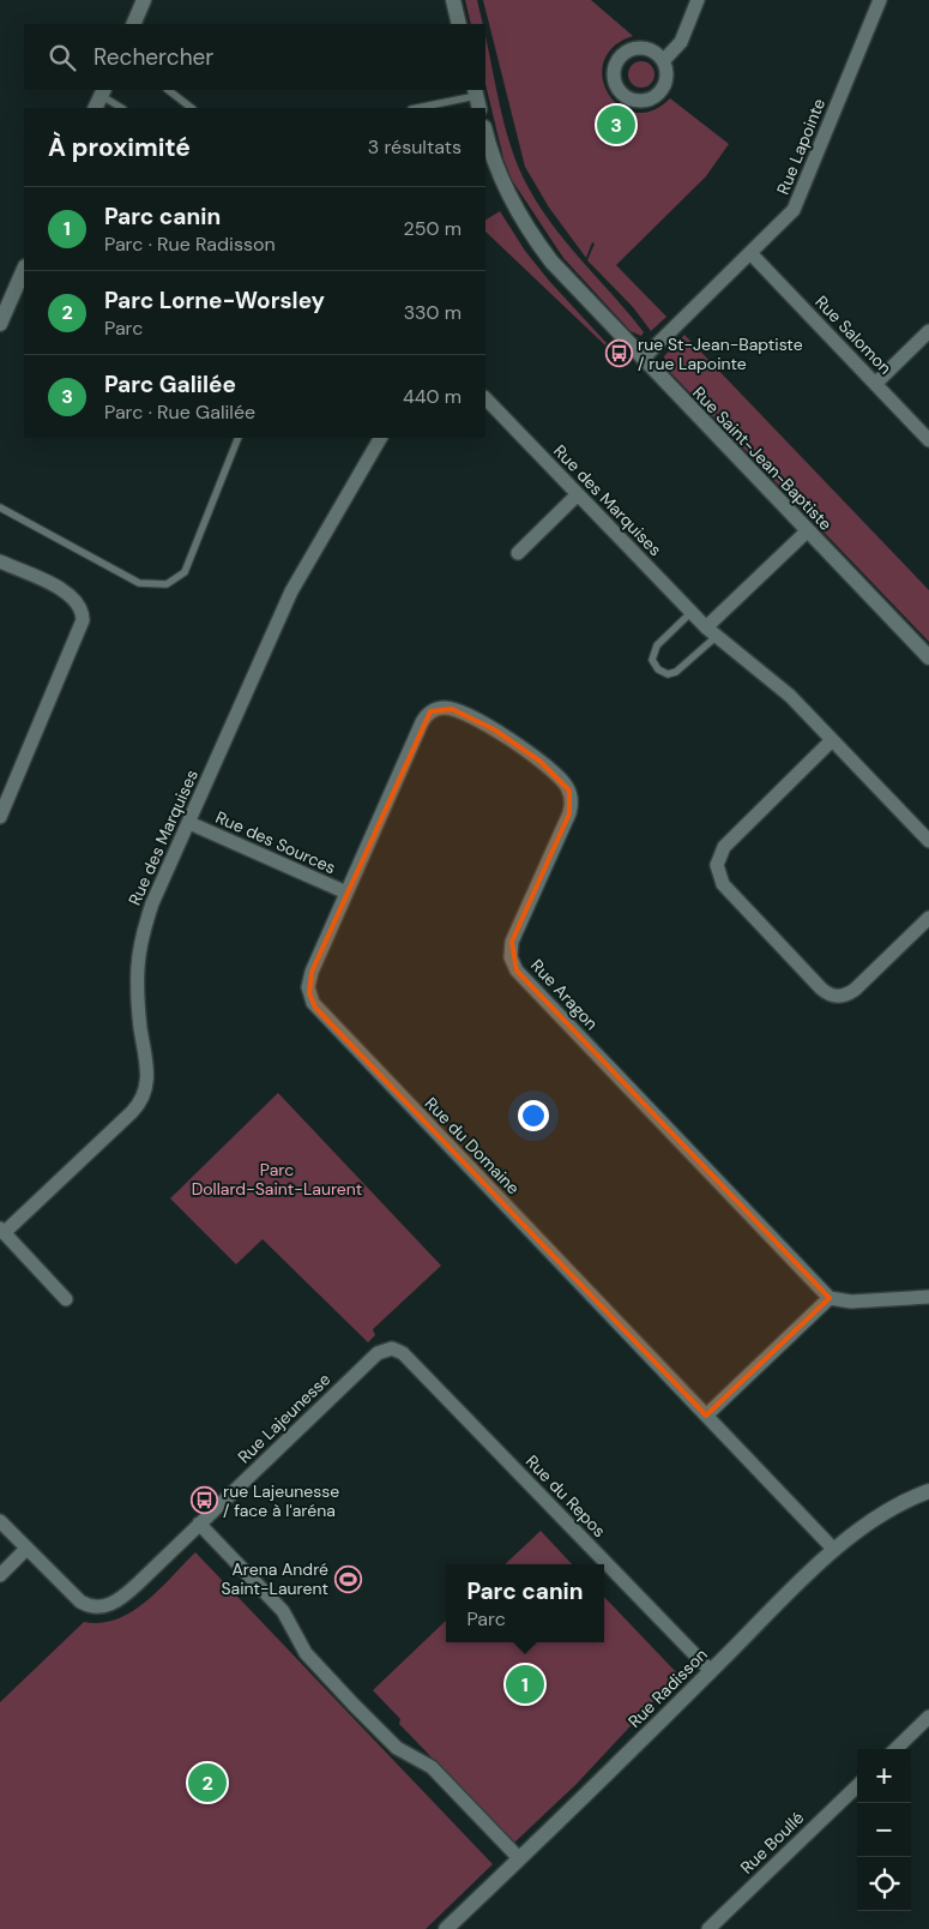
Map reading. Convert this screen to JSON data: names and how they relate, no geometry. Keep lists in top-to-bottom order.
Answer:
{
  "streets": {
    "street": [
      "Rue Lapointe",
      "Rue Salomon",
      "Rue Saint-Jean-Baptiste",
      "Rue des Marquises",
      "Rue des Sources",
      "Rue Aragon",
      "Rue du Domaine",
      "Rue Lajeunesse",
      "Rue du Repos",
      "Rue Radisson",
      "Rue Boullé"
    ]
  },
  "crossings": [
    ["Rue Lapointe", "Rue Salomon"],
    ["Rue Lapointe", "Rue Saint-Jean-Baptiste"],
    ["Rue des Marquises", "Rue des Sources"],
    ["Rue des Sources", "Rue du Domaine"],
    ["Rue Aragon", "Rue du Domaine"],
    ["Rue du Domaine", "Rue Radisson"],
    ["Rue Lajeunesse", "Rue du Repos"],
    ["Rue du Repos", "Rue Radisson"]
  ],
  "parks": ["Parc Dollard-Saint-Laurent"],
  "places": {
    "bus stop": ["rue St-Jean-Baptiste / rue Lapointe", "rue Lajeunesse / face à l'aréna"],
    "sports": ["Arena André Saint-Laurent"]
  },
  "page": {
    "search": "Rechercher",
    "pins": ["3", "1", "2"],
    "heading": ["À proximité", "3 résultats"],
    "list": [
      {
        "mark": "1",
        "name": "Parc canin",
        "note": "Parc · Rue Radisson",
        "value": "250 m"
      },
      {
        "mark": "2",
        "name": "Parc Lorne-Worsley",
        "note": "Parc",
        "value": "330 m"
      },
      {
        "mark": "3",
        "name": "Parc Galilée",
        "note": "Parc · Rue Galilée",
        "value": "440 m"
      }
    ],
    "popup": ["Parc canin", "Parc"],
    "map_buttons": ["+", "−"]
  }
}
